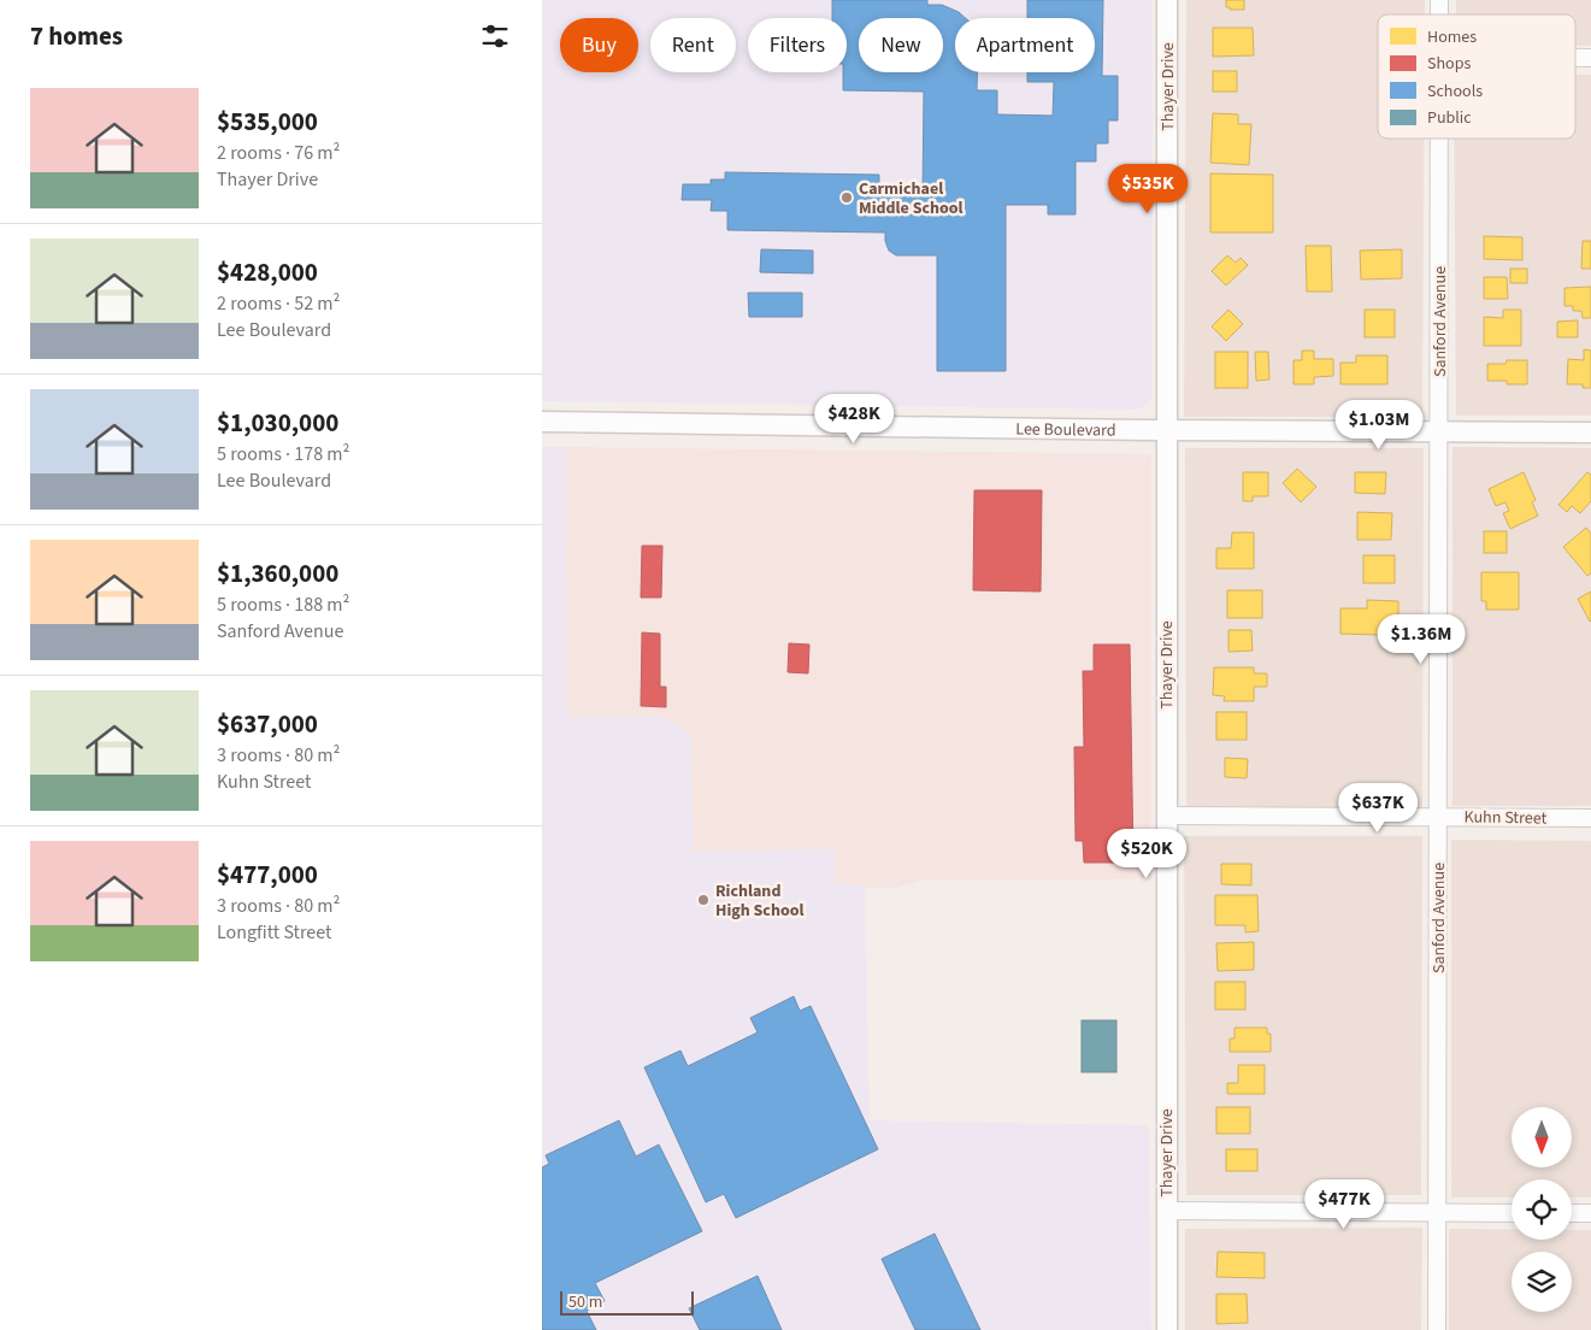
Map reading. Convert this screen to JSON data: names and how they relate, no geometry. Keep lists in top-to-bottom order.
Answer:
{
  "streets": {
    "street": [
      "Thayer Drive",
      "Sanford Avenue",
      "Lee Boulevard",
      "Kuhn Street"
    ]
  },
  "crossings": [
    ["Thayer Drive", "Lee Boulevard"],
    ["Thayer Drive", "Kuhn Street"],
    ["Sanford Avenue", "Lee Boulevard"],
    ["Sanford Avenue", "Kuhn Street"]
  ],
  "places": ["Carmichael Middle School", "Richland High School"],
  "legend": [
    "Homes",
    "Shops",
    "Schools",
    "Public"
  ],
  "scale_bar": "50 m",
  "north": "bottom",
  "page": {
    "heading": "7 homes",
    "chip": [
      "Buy",
      "Rent",
      "Filters",
      "New",
      "Apartment"
    ],
    "list": [
      {
        "name": "$535,000",
        "note": "2 rooms · 76 m² · Thayer Drive"
      },
      {
        "name": "$428,000",
        "note": "2 rooms · 52 m² · Lee Boulevard"
      },
      {
        "name": "$1,030,000",
        "note": "5 rooms · 178 m² · Lee Boulevard"
      },
      {
        "name": "$1,360,000",
        "note": "5 rooms · 188 m² · Sanford Avenue"
      },
      {
        "name": "$637,000",
        "note": "3 rooms · 80 m² · Kuhn Street"
      },
      {
        "name": "$477,000",
        "note": "3 rooms · 80 m² · Longfitt Street"
      }
    ],
    "price": [
      "$535K",
      "$428K",
      "$1.03M",
      "$1.36M",
      "$637K",
      "$520K",
      "$477K"
    ],
    "scale": "50 m"
  }
}
